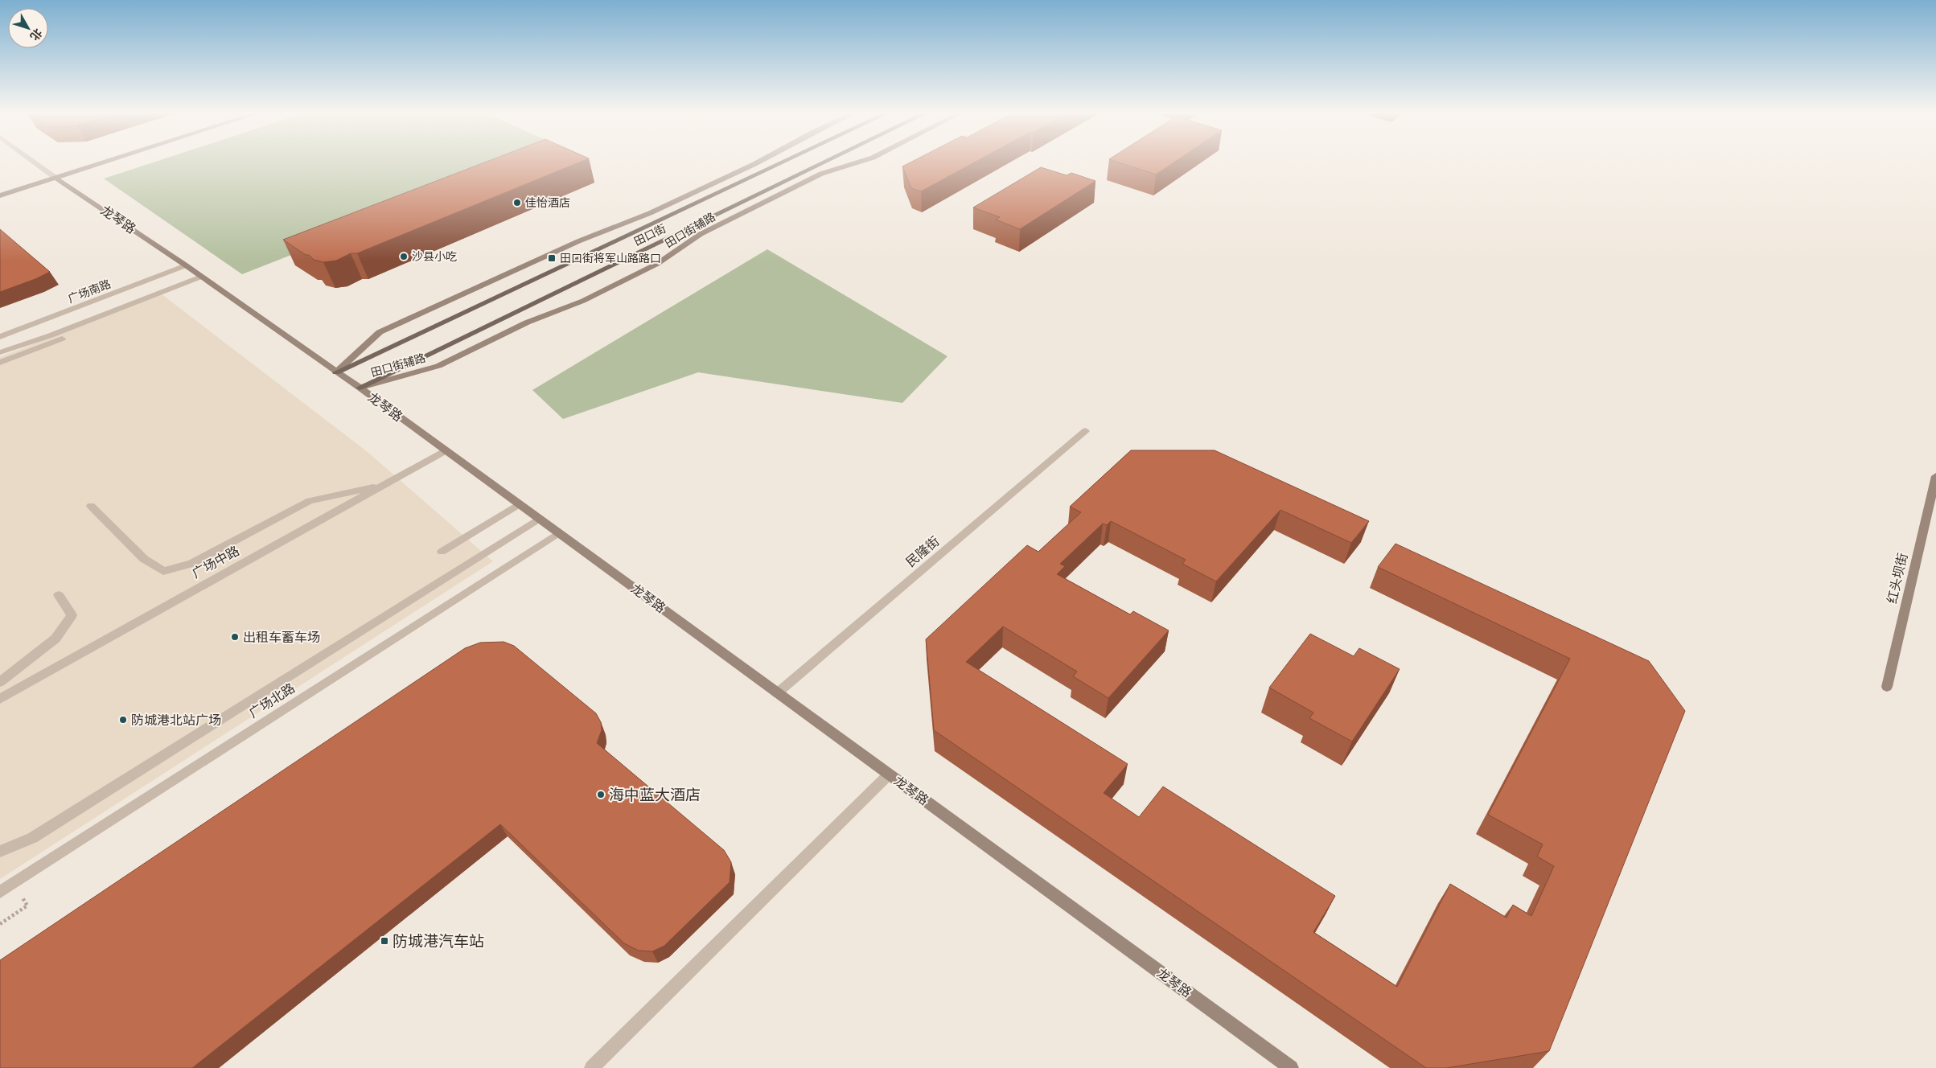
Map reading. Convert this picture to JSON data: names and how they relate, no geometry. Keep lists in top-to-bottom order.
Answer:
{
  "streets": {
    "main road": ["田口街"],
    "street": [
      "龙琴路",
      "田口街辅路",
      "广场南路",
      "民隆街",
      "广场中路",
      "红头坝街",
      "广场北路"
    ]
  },
  "crossings": [
    ["龙琴路", "田口街辅路"],
    ["龙琴路", "田口街"],
    ["龙琴路", "广场南路"],
    ["龙琴路", "民隆街"],
    ["龙琴路", "广场中路"],
    ["龙琴路", "广场北路"],
    ["田口街辅路", "田口街"]
  ],
  "places": {
    "other": [
      "佳怡酒店",
      "沙县小吃",
      "出租车蓄车场",
      "防城港北站广场",
      "海中蓝大酒店"
    ],
    "transit": ["田口街将军山路路口", "防城港汽车站"]
  },
  "north": "bottom right"
}
